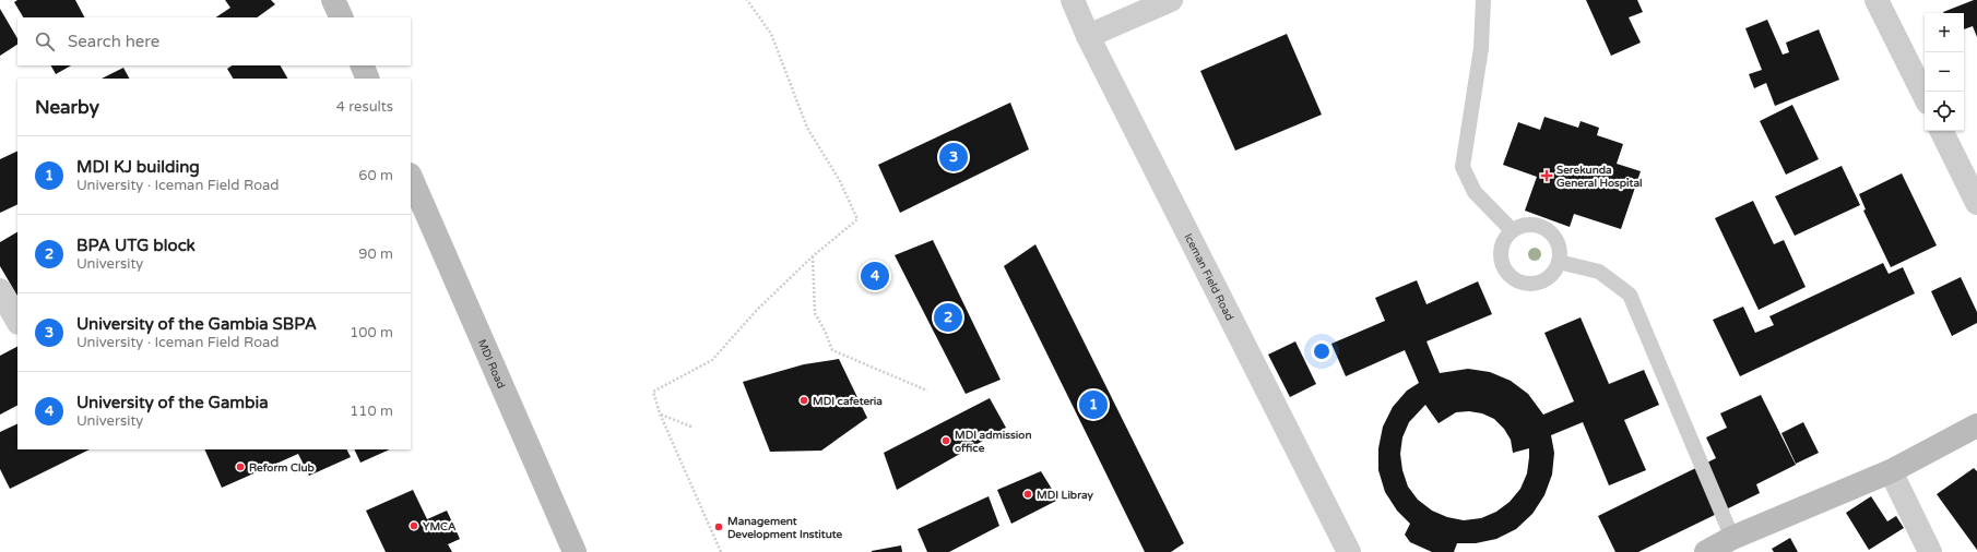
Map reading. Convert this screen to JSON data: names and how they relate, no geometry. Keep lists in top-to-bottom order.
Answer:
{
  "streets": {
    "street": ["Iceman Field Road", "MDI Road"]
  },
  "places": {
    "health": ["Serekunda General Hospital"],
    "other": [
      "MDI cafeteria",
      "MDI admission office",
      "Reform Club",
      "MDI Libray",
      "YMCA",
      "Management Development Institute"
    ]
  },
  "page": {
    "map_buttons": ["+", "−"],
    "search": "Search here",
    "heading": ["Nearby", "4 results"],
    "list": [
      {
        "mark": "1",
        "name": "MDI KJ building",
        "note": "University · Iceman Field Road",
        "value": "60 m"
      },
      {
        "mark": "2",
        "name": "BPA UTG block",
        "note": "University",
        "value": "90 m"
      },
      {
        "mark": "3",
        "name": "University of the Gambia SBPA",
        "note": "University · Iceman Field Road",
        "value": "100 m"
      },
      {
        "mark": "4",
        "name": "University of the Gambia",
        "note": "University",
        "value": "110 m"
      }
    ],
    "pins": [
      "3",
      "4",
      "2",
      "1"
    ]
  }
}
